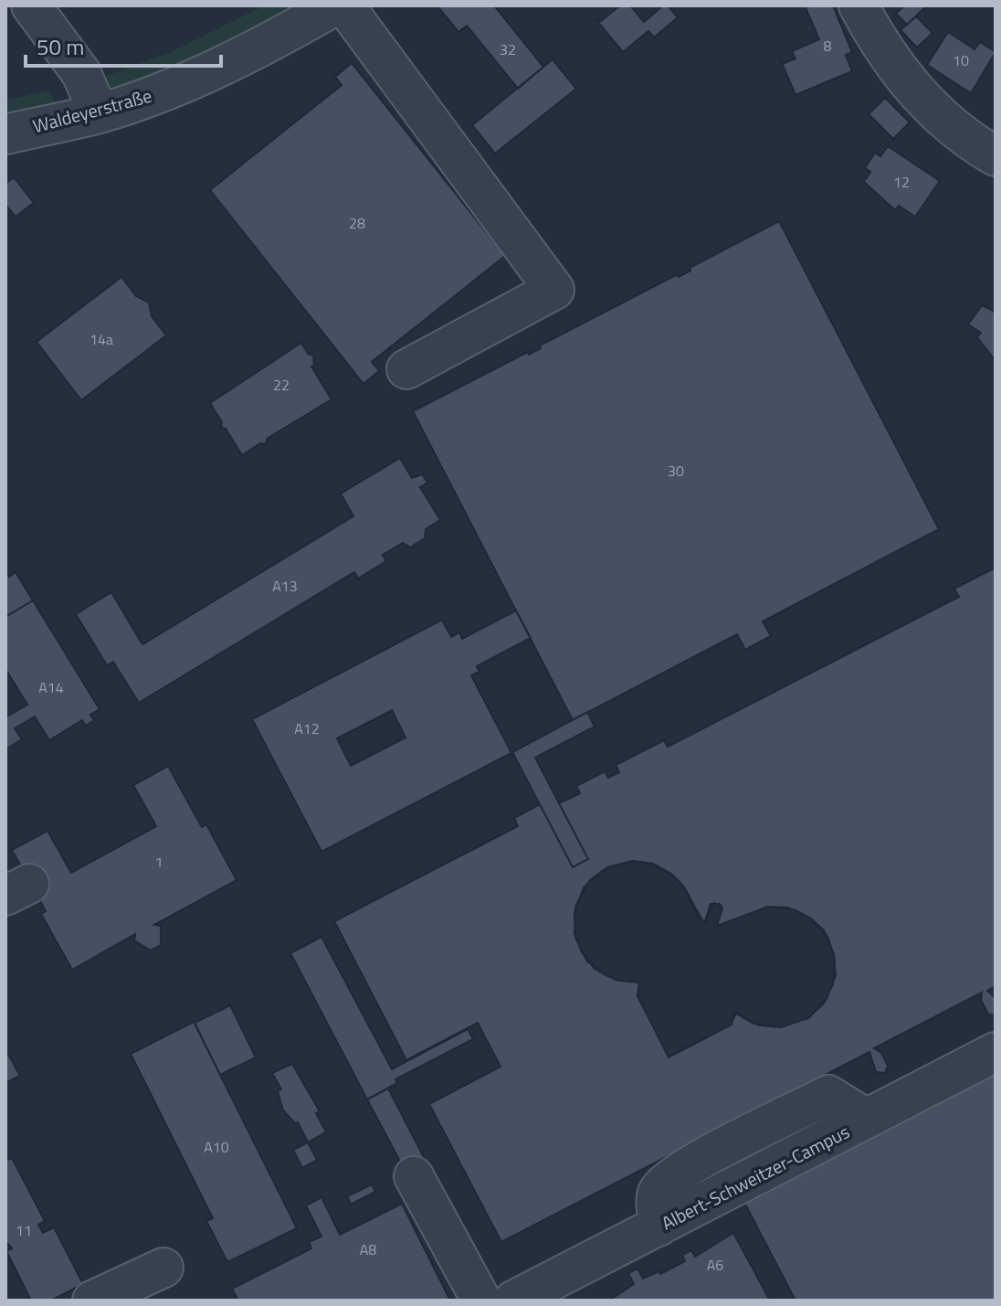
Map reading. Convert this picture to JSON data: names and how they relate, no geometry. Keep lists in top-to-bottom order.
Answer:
{
  "streets": {
    "street": ["Waldeyerstraße", "Albert-Schweitzer-Campus"]
  },
  "house_numbers": [
    "8",
    "32",
    "10",
    "12",
    "28",
    "14a",
    "22",
    "30",
    "A13",
    "A14",
    "A12",
    "1",
    "A10",
    "11",
    "A8",
    "A6"
  ],
  "scale_bar": "50 m"
}
